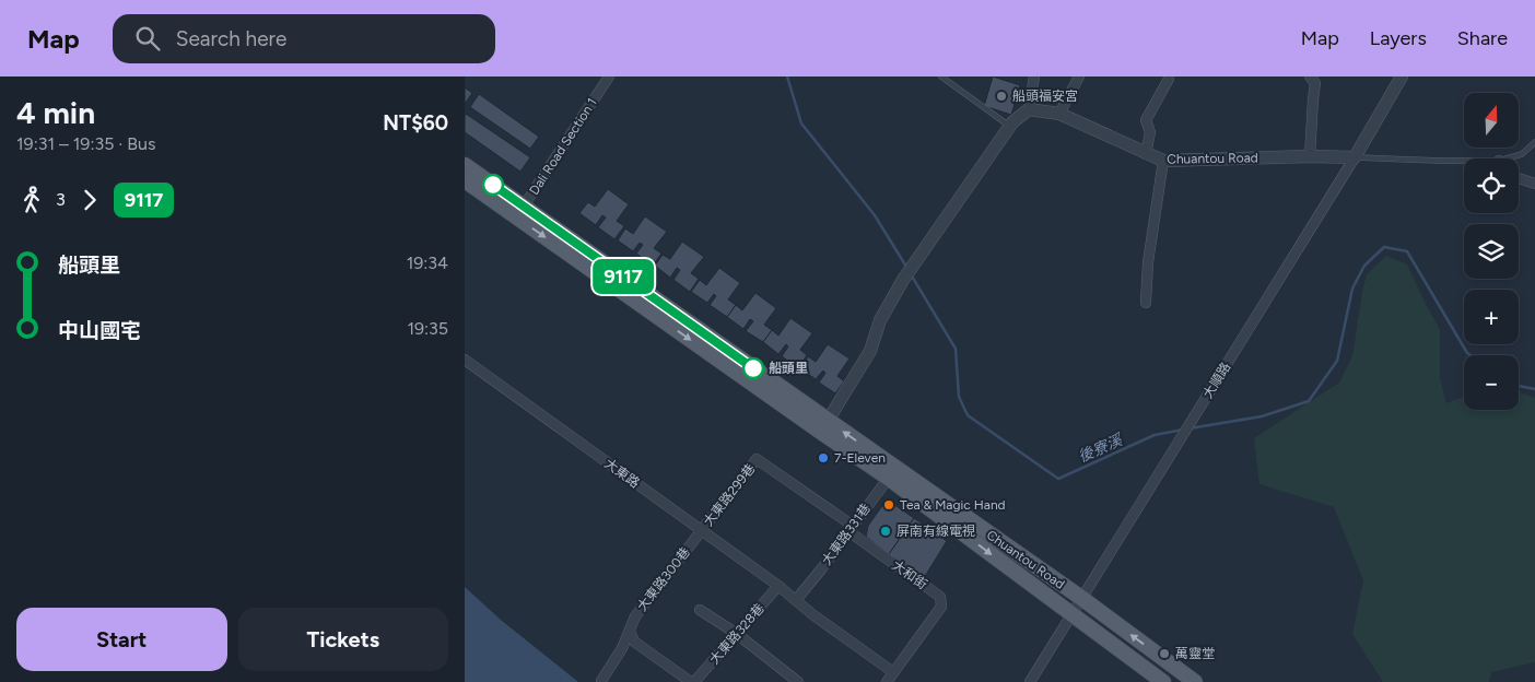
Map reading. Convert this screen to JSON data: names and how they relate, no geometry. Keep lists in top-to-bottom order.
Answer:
{
  "streets": {
    "main road": ["Chuantou Road"],
    "street": [
      "Dali Road Section 1",
      "大順路",
      "大東路",
      "大東路299巷",
      "大東路331巷",
      "大和街",
      "大東路300巷",
      "大東路328巷"
    ]
  },
  "crossings": [
    ["Dali Road Section 1", "Chuantou Road"],
    ["Chuantou Road", "大順路"],
    ["Chuantou Road", "大東路331巷"],
    ["大東路", "大東路299巷"],
    ["大東路", "大東路331巷"],
    ["大東路", "大和街"],
    ["大東路", "大東路300巷"],
    ["大東路", "大東路328巷"],
    ["大東路299巷", "大和街"],
    ["大東路299巷", "大東路300巷"],
    ["大東路331巷", "大和街"]
  ],
  "water": ["後寮溪"],
  "places": [
    "船頭福安宮",
    "船頭里",
    "7-Eleven",
    "Tea & Magic Hand",
    "屏南有線電視",
    "萬靈堂"
  ],
  "lines": ["bus line 9117"],
  "north": "top",
  "page": {
    "header": "Map",
    "search": "Search here",
    "nav": ["Map", "Layers", "Share"],
    "heading": ["4 min", "19:31 – 19:35 · Bus", "NT$60"],
    "on_map": "9117",
    "map_buttons": ["+", "−"],
    "legs": ["3", "9117"],
    "list": [
      {
        "name": "船頭里",
        "value": "19:34"
      },
      {
        "name": "中山國宅",
        "value": "19:35"
      }
    ],
    "buttons": ["Start", "Tickets"]
  }
}
